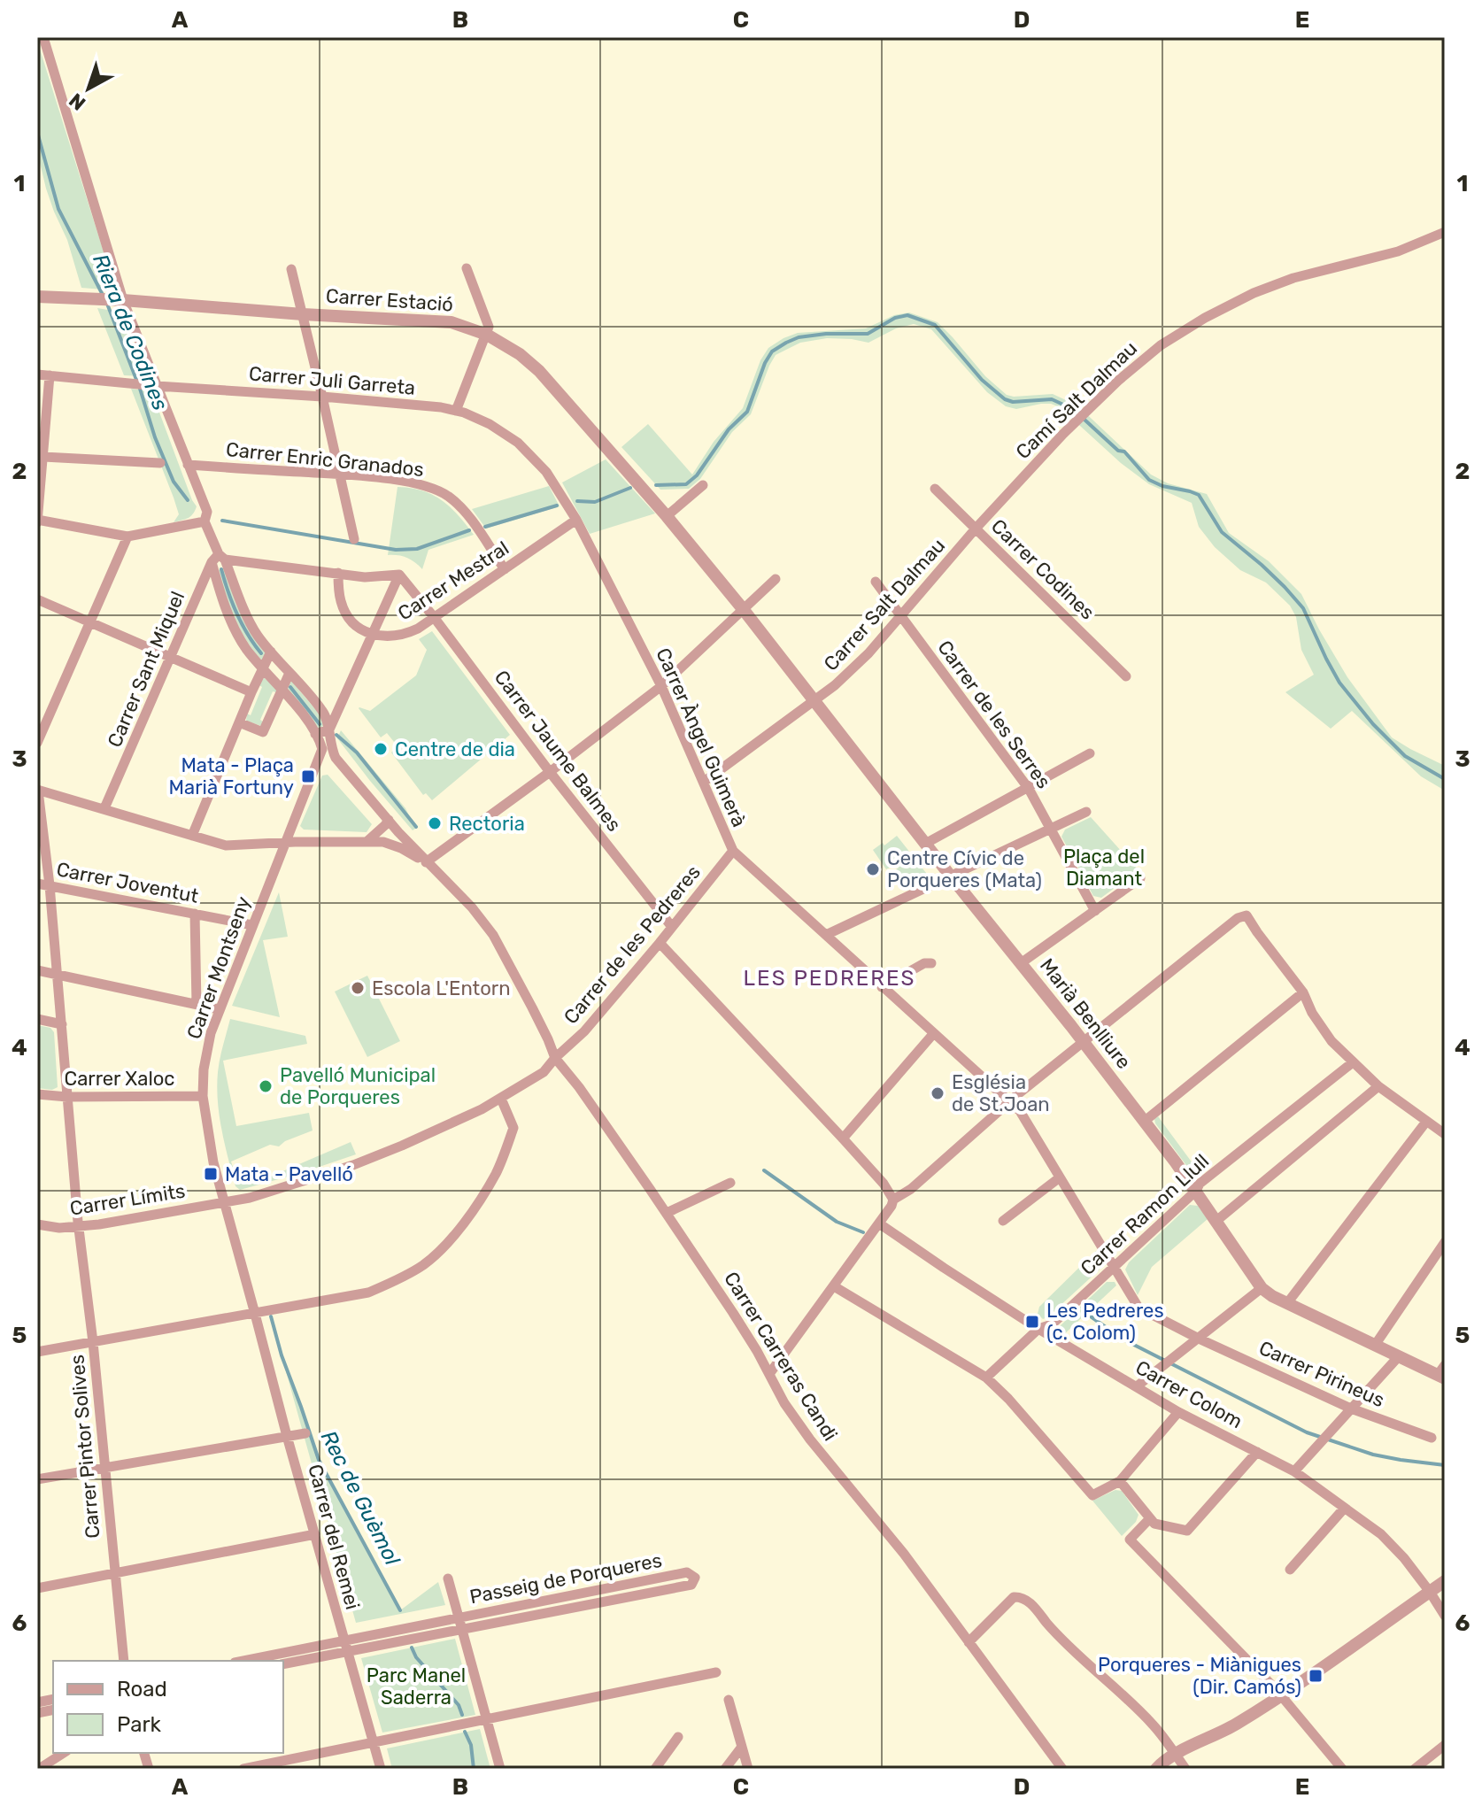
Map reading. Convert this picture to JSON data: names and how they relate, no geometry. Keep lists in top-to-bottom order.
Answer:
{
  "streets": {
    "street": [
      "Carrer Estació",
      "Carrer Juli Garreta",
      "Camí Salt Dalmau",
      "Carrer Enric Granados",
      "Carrer Codines",
      "Carrer Mestral",
      "Carrer Salt Dalmau",
      "Carrer Sant Miquel",
      "Carrer de les Serres",
      "Carrer Àngel Guimerà",
      "Carrer Jaume Balmes",
      "Carrer Joventut",
      "Carrer de les Pedreres",
      "Carrer Montseny",
      "Marià Benlliure",
      "Carrer Xaloc",
      "Carrer Límits",
      "Carrer Ramon Llull",
      "Carrer Carreras Candi",
      "Carrer Pirineus",
      "Carrer Colom",
      "Carrer Pintor Solives",
      "Carrer del Remei",
      "Passeig de Porqueres"
    ]
  },
  "crossings": [
    ["Carrer Estació", "Marià Benlliure"],
    ["Carrer Juli Garreta", "Carrer Mestral"],
    ["Carrer Juli Garreta", "Carrer Àngel Guimerà"],
    ["Camí Salt Dalmau", "Carrer Salt Dalmau"],
    ["Carrer Enric Granados", "Carrer Mestral"],
    ["Carrer Codines", "Carrer Salt Dalmau"],
    ["Carrer Mestral", "Carrer Àngel Guimerà"],
    ["Carrer Mestral", "Carrer Jaume Balmes"],
    ["Carrer Salt Dalmau", "Carrer de les Serres"],
    ["Carrer Salt Dalmau", "Carrer Àngel Guimerà"],
    ["Carrer Salt Dalmau", "Marià Benlliure"],
    ["Carrer Àngel Guimerà", "Carrer de les Pedreres"],
    ["Carrer Àngel Guimerà", "Carrer Ramon Llull"],
    ["Carrer Àngel Guimerà", "Carrer Pirineus"],
    ["Carrer Jaume Balmes", "Carrer de les Pedreres"],
    ["Carrer Joventut", "Carrer Montseny"],
    ["Carrer Joventut", "Carrer Pintor Solives"],
    ["Carrer de les Pedreres", "Carrer Límits"],
    ["Carrer de les Pedreres", "Carrer Carreras Candi"],
    ["Carrer Montseny", "Carrer Xaloc"],
    ["Carrer Montseny", "Carrer Límits"],
    ["Carrer Montseny", "Carrer del Remei"],
    ["Marià Benlliure", "Carrer Ramon Llull"],
    ["Carrer Xaloc", "Carrer Pintor Solives"],
    ["Carrer Límits", "Carrer Pintor Solives"],
    ["Carrer Ramon Llull", "Carrer Colom"],
    ["Carrer del Remei", "Passeig de Porqueres"]
  ],
  "districts": ["LES PEDRERES"],
  "water": ["Riera de Codines", "Rec de Guèmol"],
  "parks": ["Plaça del Diamant", "Parc Manel Saderra"],
  "places": {
    "other": [
      "Centre de dia",
      "Rectoria",
      "Centre Cívic de Porqueres (Mata)",
      "Escola L'Entorn",
      "Pavelló Municipal de Porqueres",
      "Església de St.Joan"
    ],
    "transit": [
      "Mata - Plaça Marià Fortuny",
      "Mata - Pavelló",
      "Les Pedreres (c. Colom)",
      "Porqueres - Miànigues (Dir. Camós)"
    ]
  },
  "legend": ["Road", "Park"],
  "north": "bottom left",
  "grid": {
    "columns": [
      "A",
      "B",
      "C",
      "D",
      "E"
    ],
    "rows": [
      "1",
      "2",
      "3",
      "4",
      "5",
      "6"
    ]
  }
}
